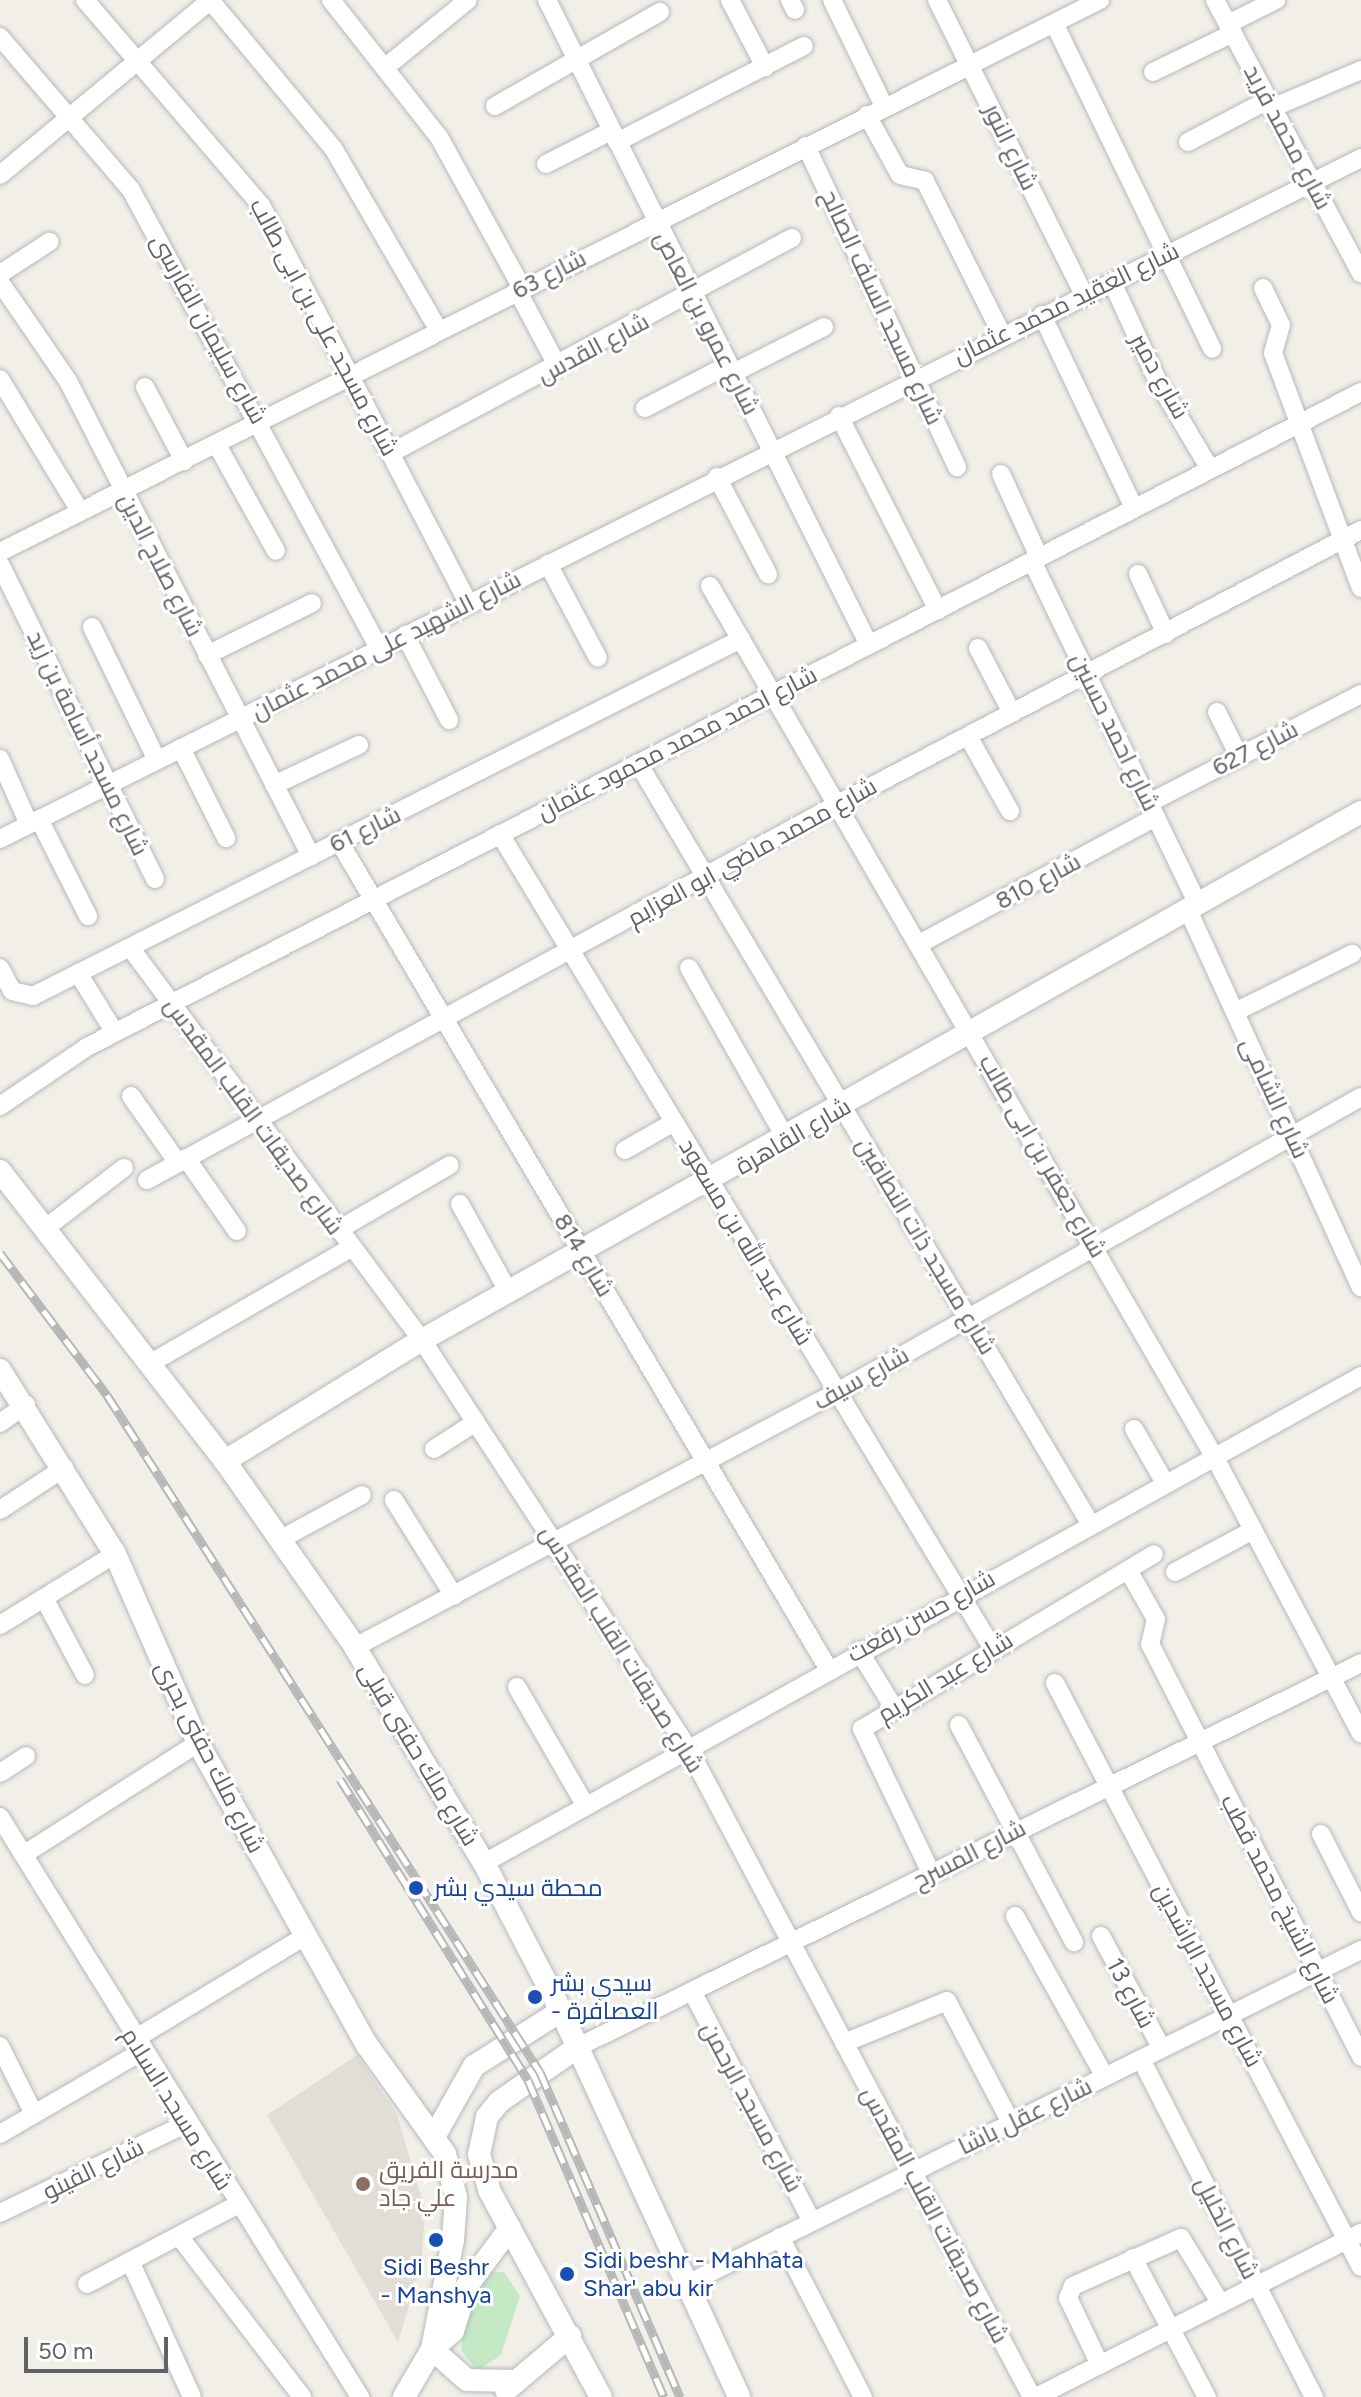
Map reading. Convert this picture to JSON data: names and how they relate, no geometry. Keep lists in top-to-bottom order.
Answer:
{
  "streets": {
    "street": [
      "شارع محمد فريد",
      "شارع النور",
      "شارع 63",
      "شارع العقيد محمد عثمان",
      "شارع مسجد السلف الصالح",
      "شارع عمرو بن العاص",
      "شارع مسجد على بن ابى طالب",
      "شارع سليمان الفارسى",
      "شارع القدس",
      "شارع دمير",
      "شارع صلاح الدين",
      "شارع الشهيد على محمد عثمان",
      "شارع احمد حسنين",
      "شارع مسجد أسامة بن زيد",
      "شارع احمد محمد محمود عثمان",
      "شارع 627",
      "شارع 61",
      "شارع محمد ماضي ابو العزايم",
      "شارع 810",
      "شارع الشامى",
      "شارع صديقات القلب المقدس",
      "شارع القاهرة",
      "شارع جعفر بن ابى طالب",
      "شارع عبد الله بن مسعود",
      "شارع مسجد ذات النطاقين",
      "شارع 814",
      "شارع سيف",
      "شارع حسن رفعت",
      "شارع عبد الكريم",
      "شارع ملك حفنى قبلى",
      "شارع ملك حفنى بحرى",
      "شارع المسرح",
      "شارع الشيخ محمد قطب",
      "شارع مسجد الراشدين",
      "شارع 13",
      "شارع مسجد الرحمن",
      "شارع مسجد السلام",
      "شارع عقل باشا",
      "شارع الفينو",
      "شارع الخليل"
    ]
  },
  "crossings": [
    ["شارع محمد فريد", "شارع العقيد محمد عثمان"],
    ["شارع النور", "شارع 63"],
    ["شارع النور", "شارع العقيد محمد عثمان"],
    ["شارع 63", "شارع مسجد السلف الصالح"],
    ["شارع 63", "شارع عمرو بن العاص"],
    ["شارع 63", "شارع مسجد على بن ابى طالب"],
    ["شارع 63", "شارع سليمان الفارسى"],
    ["شارع 63", "شارع صلاح الدين"],
    ["شارع العقيد محمد عثمان", "شارع مسجد السلف الصالح"],
    ["شارع العقيد محمد عثمان", "شارع عمرو بن العاص"],
    ["شارع العقيد محمد عثمان", "شارع دمير"],
    ["شارع العقيد محمد عثمان", "شارع الشهيد على محمد عثمان"],
    ["شارع عمرو بن العاص", "شارع القدس"],
    ["شارع عمرو بن العاص", "شارع الشهيد على محمد عثمان"],
    ["شارع عمرو بن العاص", "شارع احمد محمد محمود عثمان"],
    ["شارع مسجد على بن ابى طالب", "شارع القدس"],
    ["شارع مسجد على بن ابى طالب", "شارع الشهيد على محمد عثمان"],
    ["شارع سليمان الفارسى", "شارع الشهيد على محمد عثمان"],
    ["شارع دمير", "شارع احمد محمد محمود عثمان"],
    ["شارع صلاح الدين", "شارع الشهيد على محمد عثمان"],
    ["شارع صلاح الدين", "شارع 61"],
    ["شارع الشهيد على محمد عثمان", "شارع مسجد أسامة بن زيد"],
    ["شارع احمد حسنين", "شارع احمد محمد محمود عثمان"],
    ["شارع احمد حسنين", "شارع 627"],
    ["شارع احمد حسنين", "شارع محمد ماضي ابو العزايم"],
    ["شارع احمد حسنين", "شارع 810"],
    ["شارع احمد حسنين", "شارع الشامى"],
    ["شارع احمد حسنين", "شارع القاهرة"],
    ["شارع احمد محمد محمود عثمان", "شارع صديقات القلب المقدس"],
    ["شارع احمد محمد محمود عثمان", "شارع جعفر بن ابى طالب"],
    ["شارع احمد محمد محمود عثمان", "شارع عبد الله بن مسعود"],
    ["شارع احمد محمد محمود عثمان", "شارع مسجد ذات النطاقين"],
    ["شارع احمد محمد محمود عثمان", "شارع 814"],
    ["شارع 627", "شارع 810"],
    ["شارع 61", "شارع صديقات القلب المقدس"],
    ["شارع 61", "شارع جعفر بن ابى طالب"],
    ["شارع 61", "شارع 814"],
    ["شارع محمد ماضي ابو العزايم", "شارع صديقات القلب المقدس"],
    ["شارع محمد ماضي ابو العزايم", "شارع جعفر بن ابى طالب"],
    ["شارع محمد ماضي ابو العزايم", "شارع عبد الله بن مسعود"],
    ["شارع محمد ماضي ابو العزايم", "شارع مسجد ذات النطاقين"],
    ["شارع محمد ماضي ابو العزايم", "شارع 814"],
    ["شارع 810", "شارع جعفر بن ابى طالب"],
    ["شارع الشامى", "شارع القاهرة"],
    ["شارع الشامى", "شارع سيف"],
    ["شارع صديقات القلب المقدس", "شارع القاهرة"],
    ["شارع صديقات القلب المقدس", "شارع سيف"],
    ["شارع صديقات القلب المقدس", "شارع حسن رفعت"],
    ["شارع صديقات القلب المقدس", "شارع المسرح"],
    ["شارع صديقات القلب المقدس", "شارع عقل باشا"],
    ["شارع القاهرة", "شارع جعفر بن ابى طالب"],
    ["شارع القاهرة", "شارع عبد الله بن مسعود"],
    ["شارع القاهرة", "شارع مسجد ذات النطاقين"],
    ["شارع القاهرة", "شارع 814"],
    ["شارع القاهرة", "شارع ملك حفنى قبلى"],
    ["شارع جعفر بن ابى طالب", "شارع سيف"],
    ["شارع جعفر بن ابى طالب", "شارع حسن رفعت"],
    ["شارع جعفر بن ابى طالب", "شارع المسرح"],
    ["شارع عبد الله بن مسعود", "شارع سيف"],
    ["شارع عبد الله بن مسعود", "شارع حسن رفعت"],
    ["شارع عبد الله بن مسعود", "شارع عبد الكريم"],
    ["شارع مسجد ذات النطاقين", "شارع سيف"],
    ["شارع مسجد ذات النطاقين", "شارع حسن رفعت"],
    ["شارع 814", "شارع سيف"],
    ["شارع 814", "شارع حسن رفعت"],
    ["شارع سيف", "شارع ملك حفنى قبلى"],
    ["شارع حسن رفعت", "شارع ملك حفنى قبلى"],
    ["شارع عبد الكريم", "شارع المسرح"],
    ["شارع ملك حفنى قبلى", "شارع المسرح"],
    ["شارع ملك حفنى قبلى", "شارع عقل باشا"],
    ["شارع المسرح", "شارع الشيخ محمد قطب"],
    ["شارع المسرح", "شارع مسجد الراشدين"],
    ["شارع المسرح", "شارع مسجد الرحمن"],
    ["شارع الشيخ محمد قطب", "شارع عقل باشا"],
    ["شارع مسجد الراشدين", "شارع عقل باشا"],
    ["شارع 13", "شارع عقل باشا"],
    ["شارع مسجد الرحمن", "شارع عقل باشا"],
    ["شارع مسجد السلام", "شارع الفينو"],
    ["شارع عقل باشا", "شارع الخليل"]
  ],
  "places": [
    "محطة سيدي بشر",
    "سيدي بشر - العصافرة",
    "مدرسة الفريق علي جاد",
    "Sidi Beshr - Manshya",
    "Sidi beshr - Mahhata Shar' abu kir"
  ],
  "scale_bar": "50 m"
}
